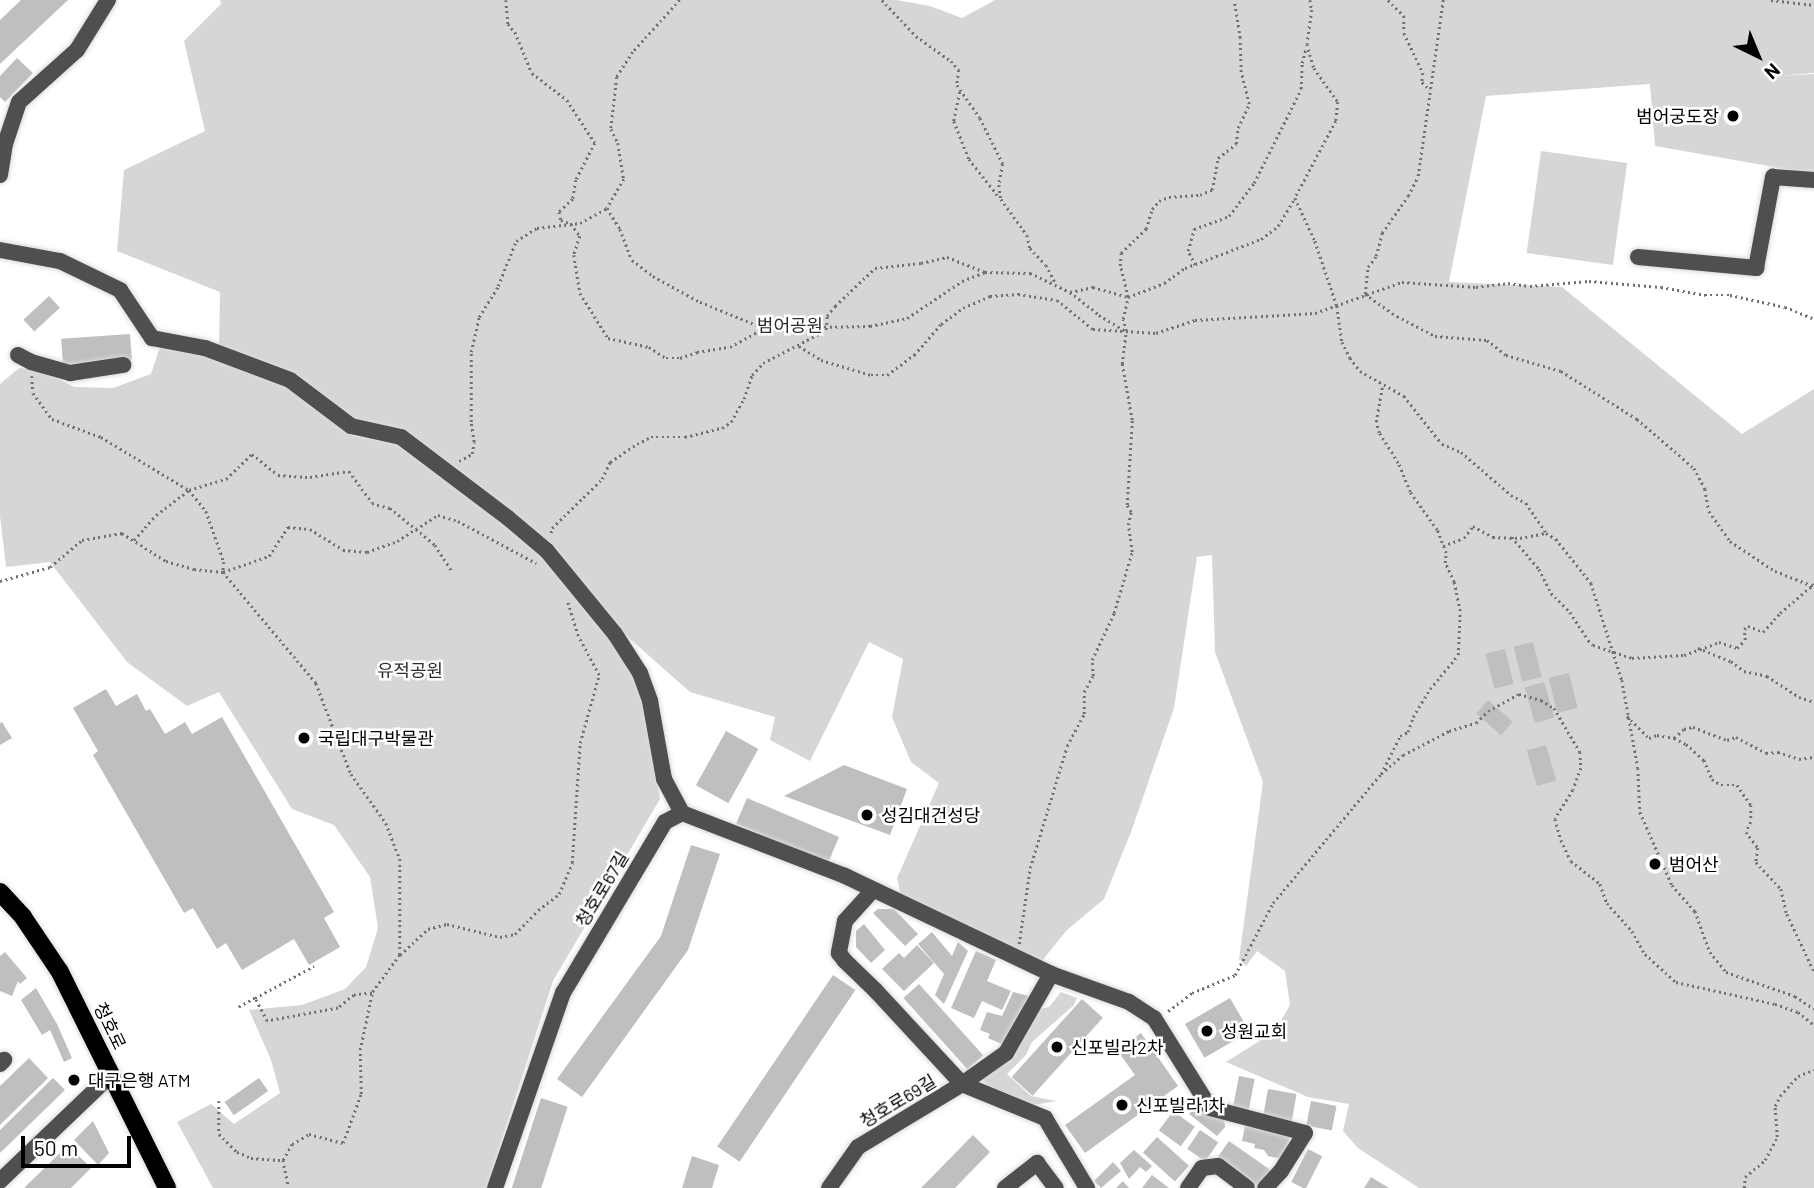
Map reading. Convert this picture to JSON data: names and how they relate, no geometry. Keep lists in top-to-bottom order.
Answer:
{
  "streets": {
    "main road": ["청호로"],
    "street": ["청호로67길", "청호로69길"]
  },
  "parks": ["범어공원", "유적공원"],
  "places": [
    "범어궁도장",
    "국립대구박물관",
    "성김대건성당",
    "범어산",
    "성원교회",
    "신포빌라2차",
    "대구은행 ATM",
    "신포빌라1차"
  ],
  "scale_bar": "50 m",
  "north": "bottom right"
}
